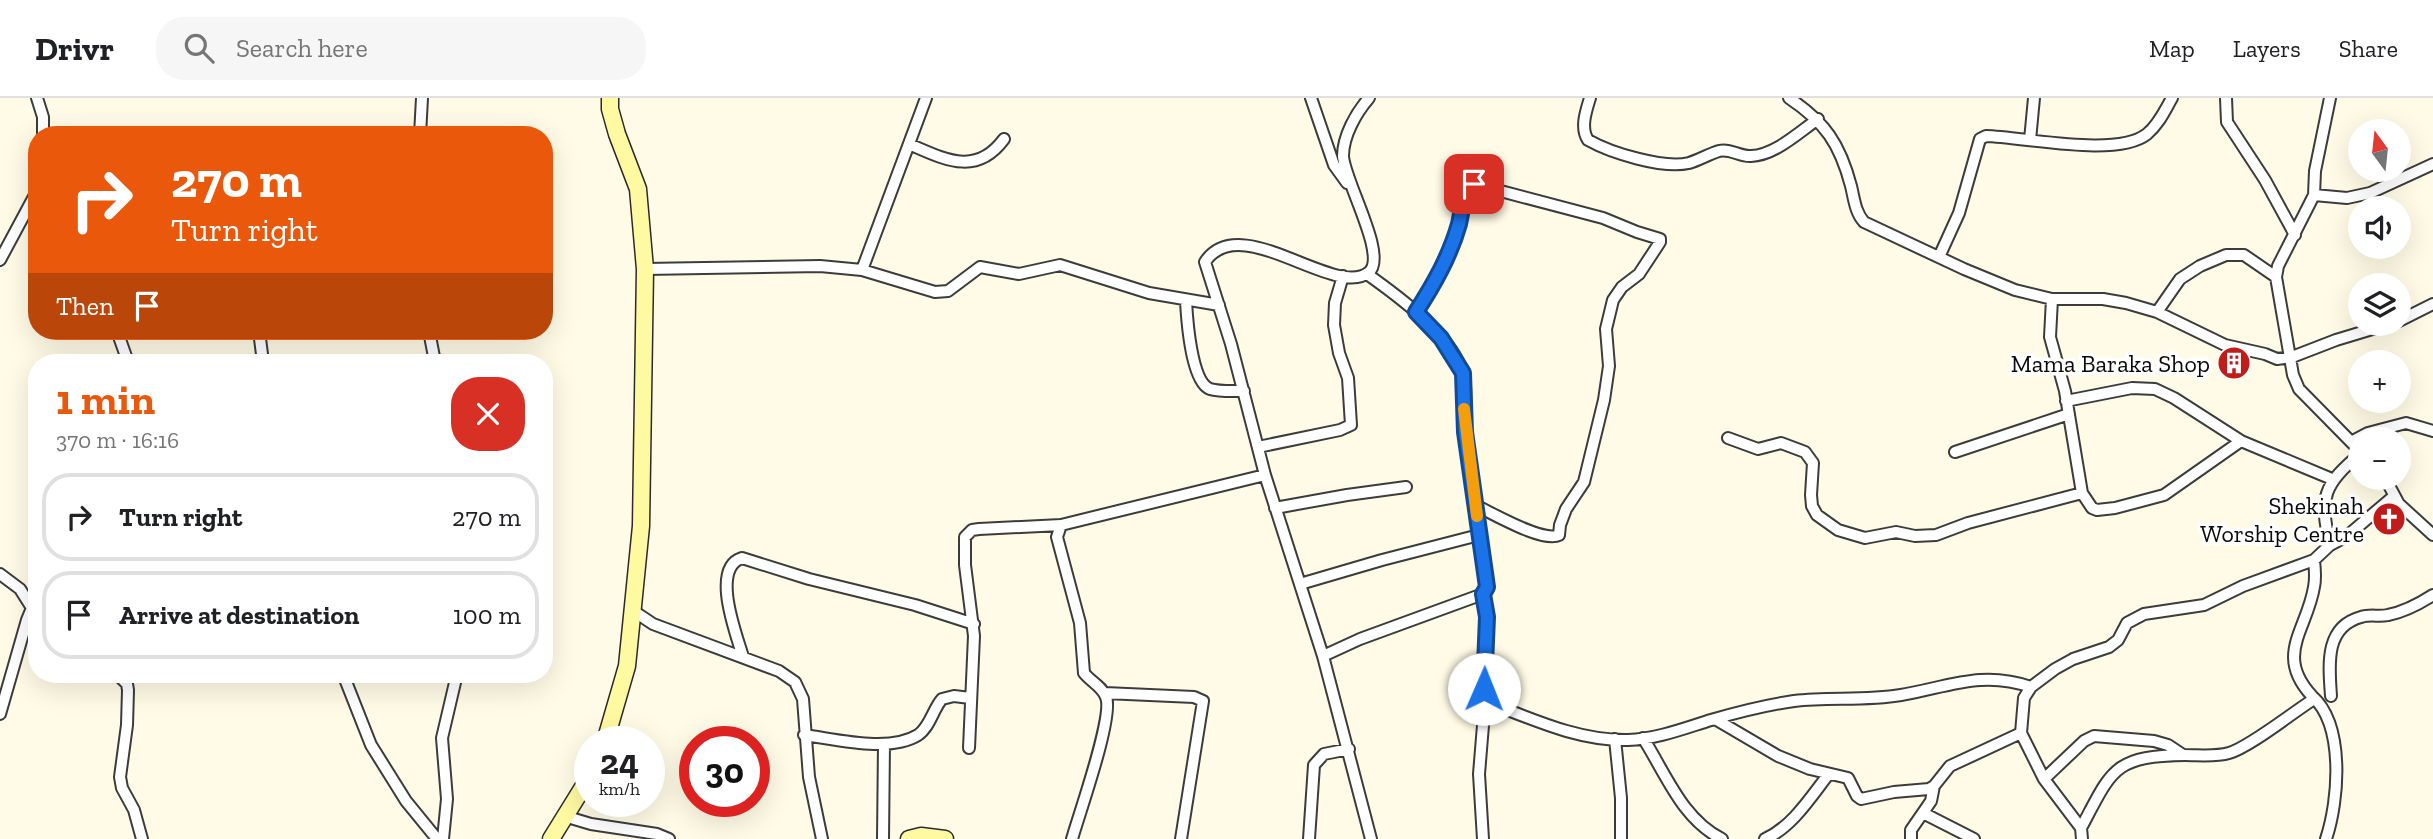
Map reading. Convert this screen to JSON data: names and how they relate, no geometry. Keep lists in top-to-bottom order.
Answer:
{
  "places": {
    "building": ["Mama Baraka Shop"],
    "church": ["Shekinah Worship Centre"]
  },
  "north": "top",
  "page": {
    "header": "Drivr",
    "search": "Search here",
    "nav": ["Map", "Layers", "Share"],
    "map_buttons": ["+", "−"],
    "turn": ["270 m", "Turn right"],
    "then": "Then",
    "heading": ["1 min", "370 m · 16:16"],
    "list": [
      {
        "name": "Turn right",
        "value": "270 m"
      },
      {
        "name": "Arrive at destination",
        "value": "100 m"
      }
    ],
    "speed": "24 km/h",
    "limit": "30"
  }
}
